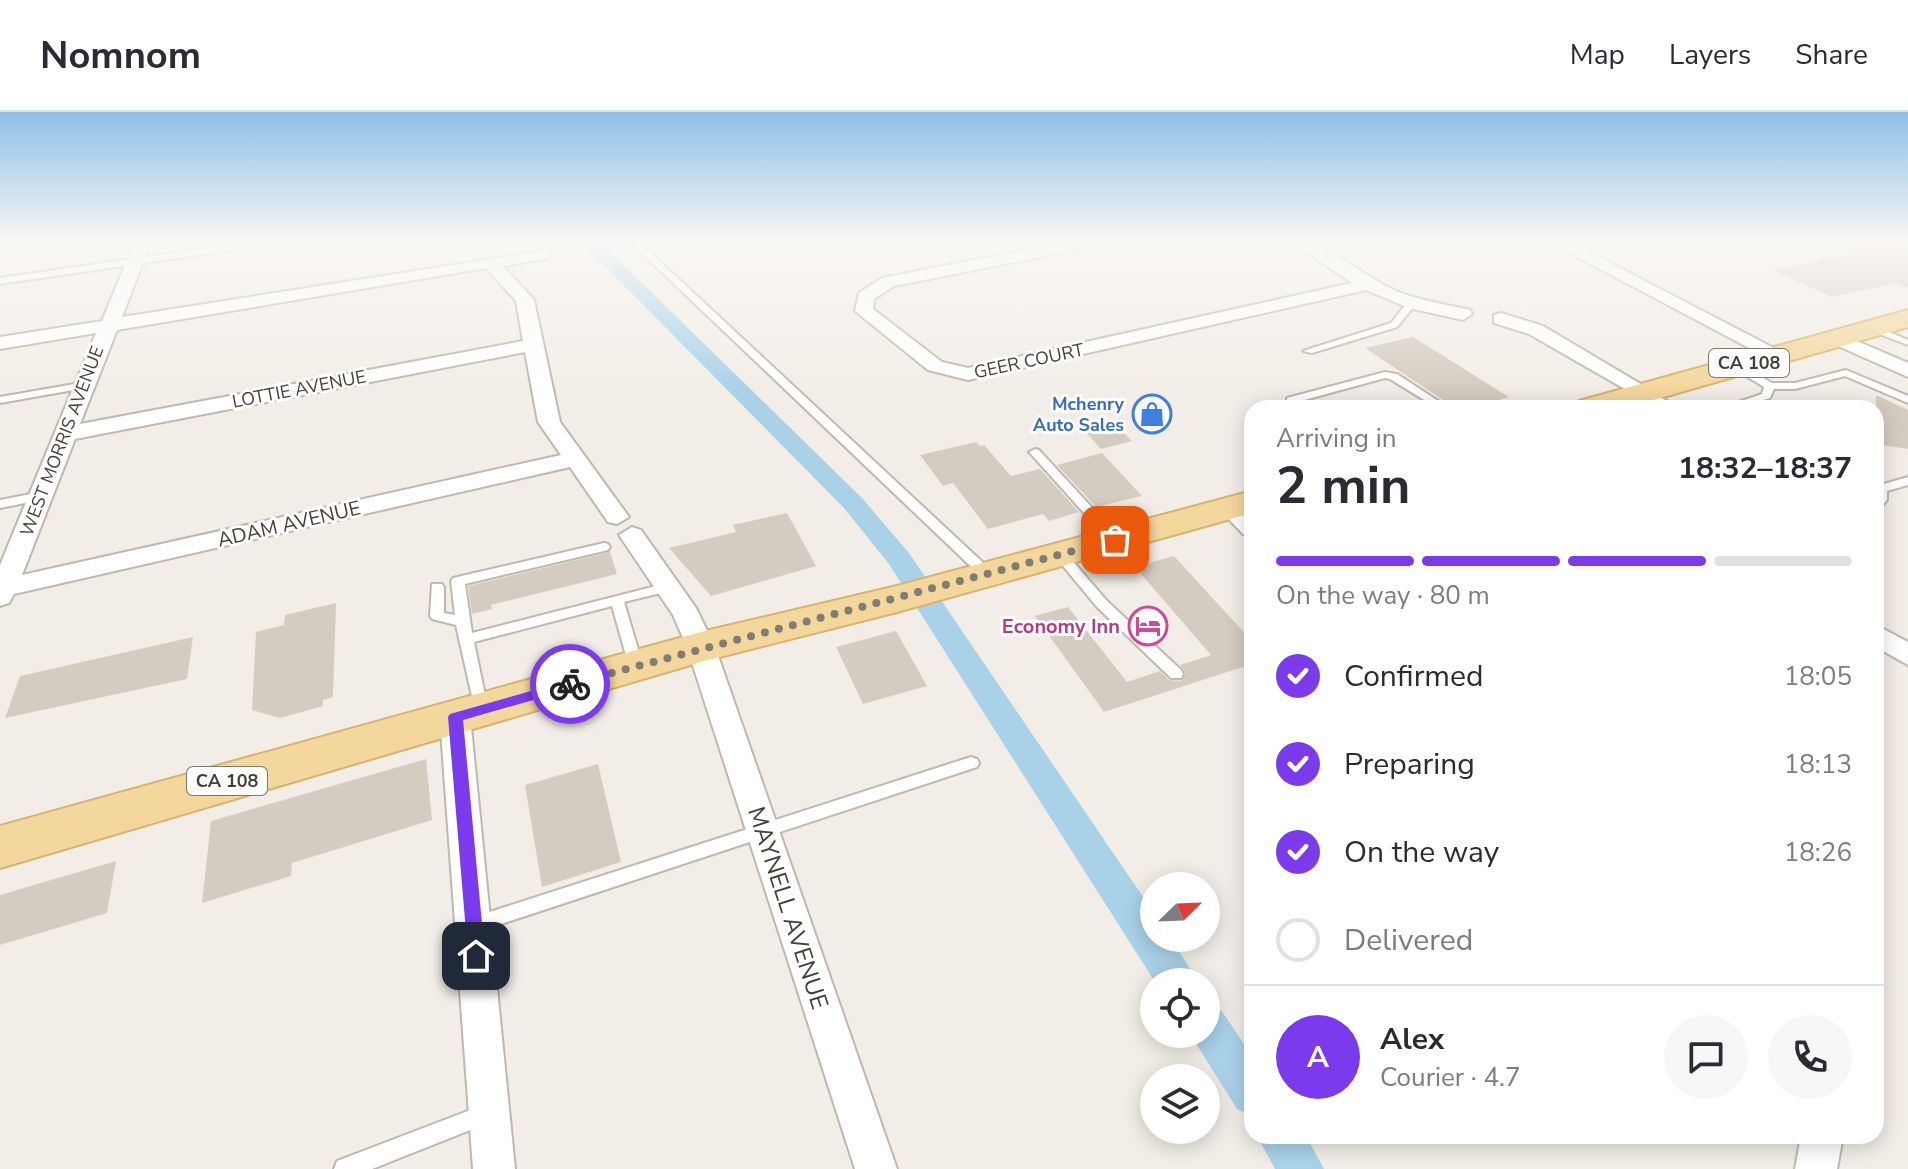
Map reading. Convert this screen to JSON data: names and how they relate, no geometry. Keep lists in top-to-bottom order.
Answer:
{
  "streets": {
    "main road": ["CA 108"],
    "street": [
      "GEER COURT",
      "LOTTIE AVENUE",
      "WEST MORRIS AVENUE",
      "ADAM AVENUE",
      "MAYNELL AVENUE"
    ]
  },
  "crossings": [
    ["CA 108", "MAYNELL AVENUE"],
    ["LOTTIE AVENUE", "WEST MORRIS AVENUE"],
    ["LOTTIE AVENUE", "MAYNELL AVENUE"],
    ["WEST MORRIS AVENUE", "ADAM AVENUE"],
    ["ADAM AVENUE", "MAYNELL AVENUE"]
  ],
  "places": {
    "shop": ["Mchenry Auto Sales"],
    "hotel": ["Economy Inn"]
  },
  "north": "top right",
  "page": {
    "header": "Nomnom",
    "nav": ["Map", "Layers", "Share"],
    "heading": ["2 min", "Arriving in", "18:32–18:37"],
    "panel": ["Alex", "Courier · 4.7"],
    "bar": "On the way · 80 m",
    "list": [
      ["Confirmed", "18:05"],
      ["Preparing", "18:13"],
      ["On the way", "18:26"],
      "Delivered"
    ],
    "round": "A"
  }
}
